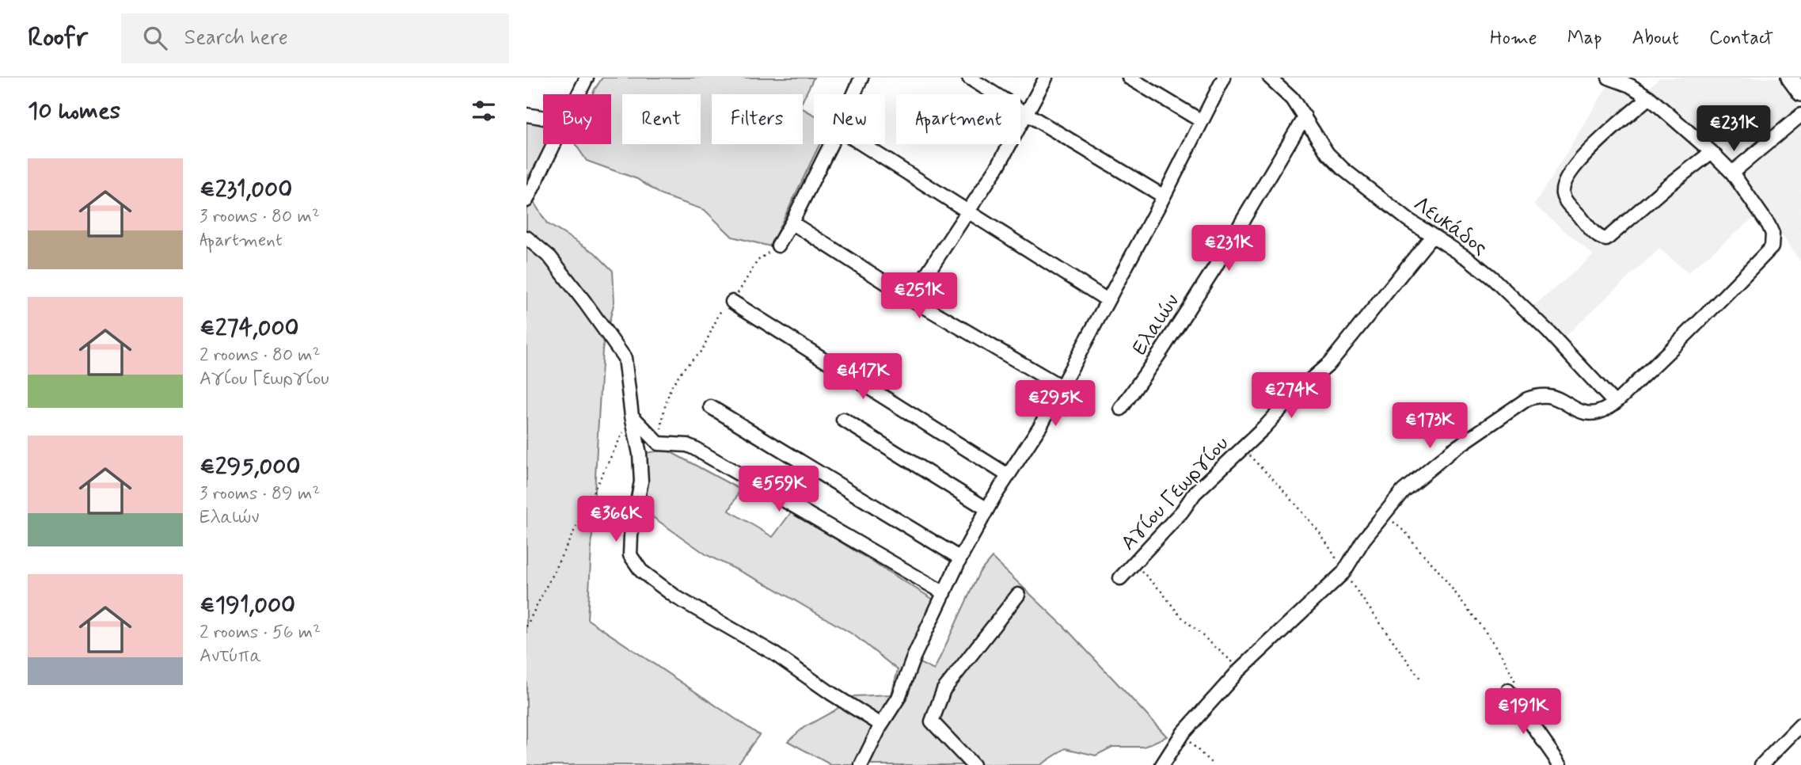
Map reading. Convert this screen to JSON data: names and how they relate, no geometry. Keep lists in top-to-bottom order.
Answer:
{
  "streets": {
    "street": ["Λευκάδος", "Ελαιών", "Αγίου Γεωργίου"]
  },
  "crossings": [
    ["Λευκάδος", "Ελαιών"],
    ["Λευκάδος", "Αγίου Γεωργίου"]
  ],
  "page": {
    "header": "Roofr",
    "search": "Search here",
    "nav": [
      "Home",
      "Map",
      "About",
      "Contact"
    ],
    "heading": "10 homes",
    "chip": [
      "Buy",
      "Rent",
      "Filters",
      "New",
      "Apartment"
    ],
    "price": [
      "€231K",
      "€231K",
      "€251K",
      "€417K",
      "€274K",
      "€295K",
      "€173K",
      "€559K",
      "€366K",
      "€191K"
    ],
    "list": [
      {
        "name": "€231,000",
        "note": "3 rooms · 80 m² · Apartment"
      },
      {
        "name": "€274,000",
        "note": "2 rooms · 80 m² · Αγίου Γεωργίου"
      },
      {
        "name": "€295,000",
        "note": "3 rooms · 89 m² · Ελαιών"
      },
      {
        "name": "€191,000",
        "note": "2 rooms · 56 m² · Αντύπα"
      }
    ]
  }
}
